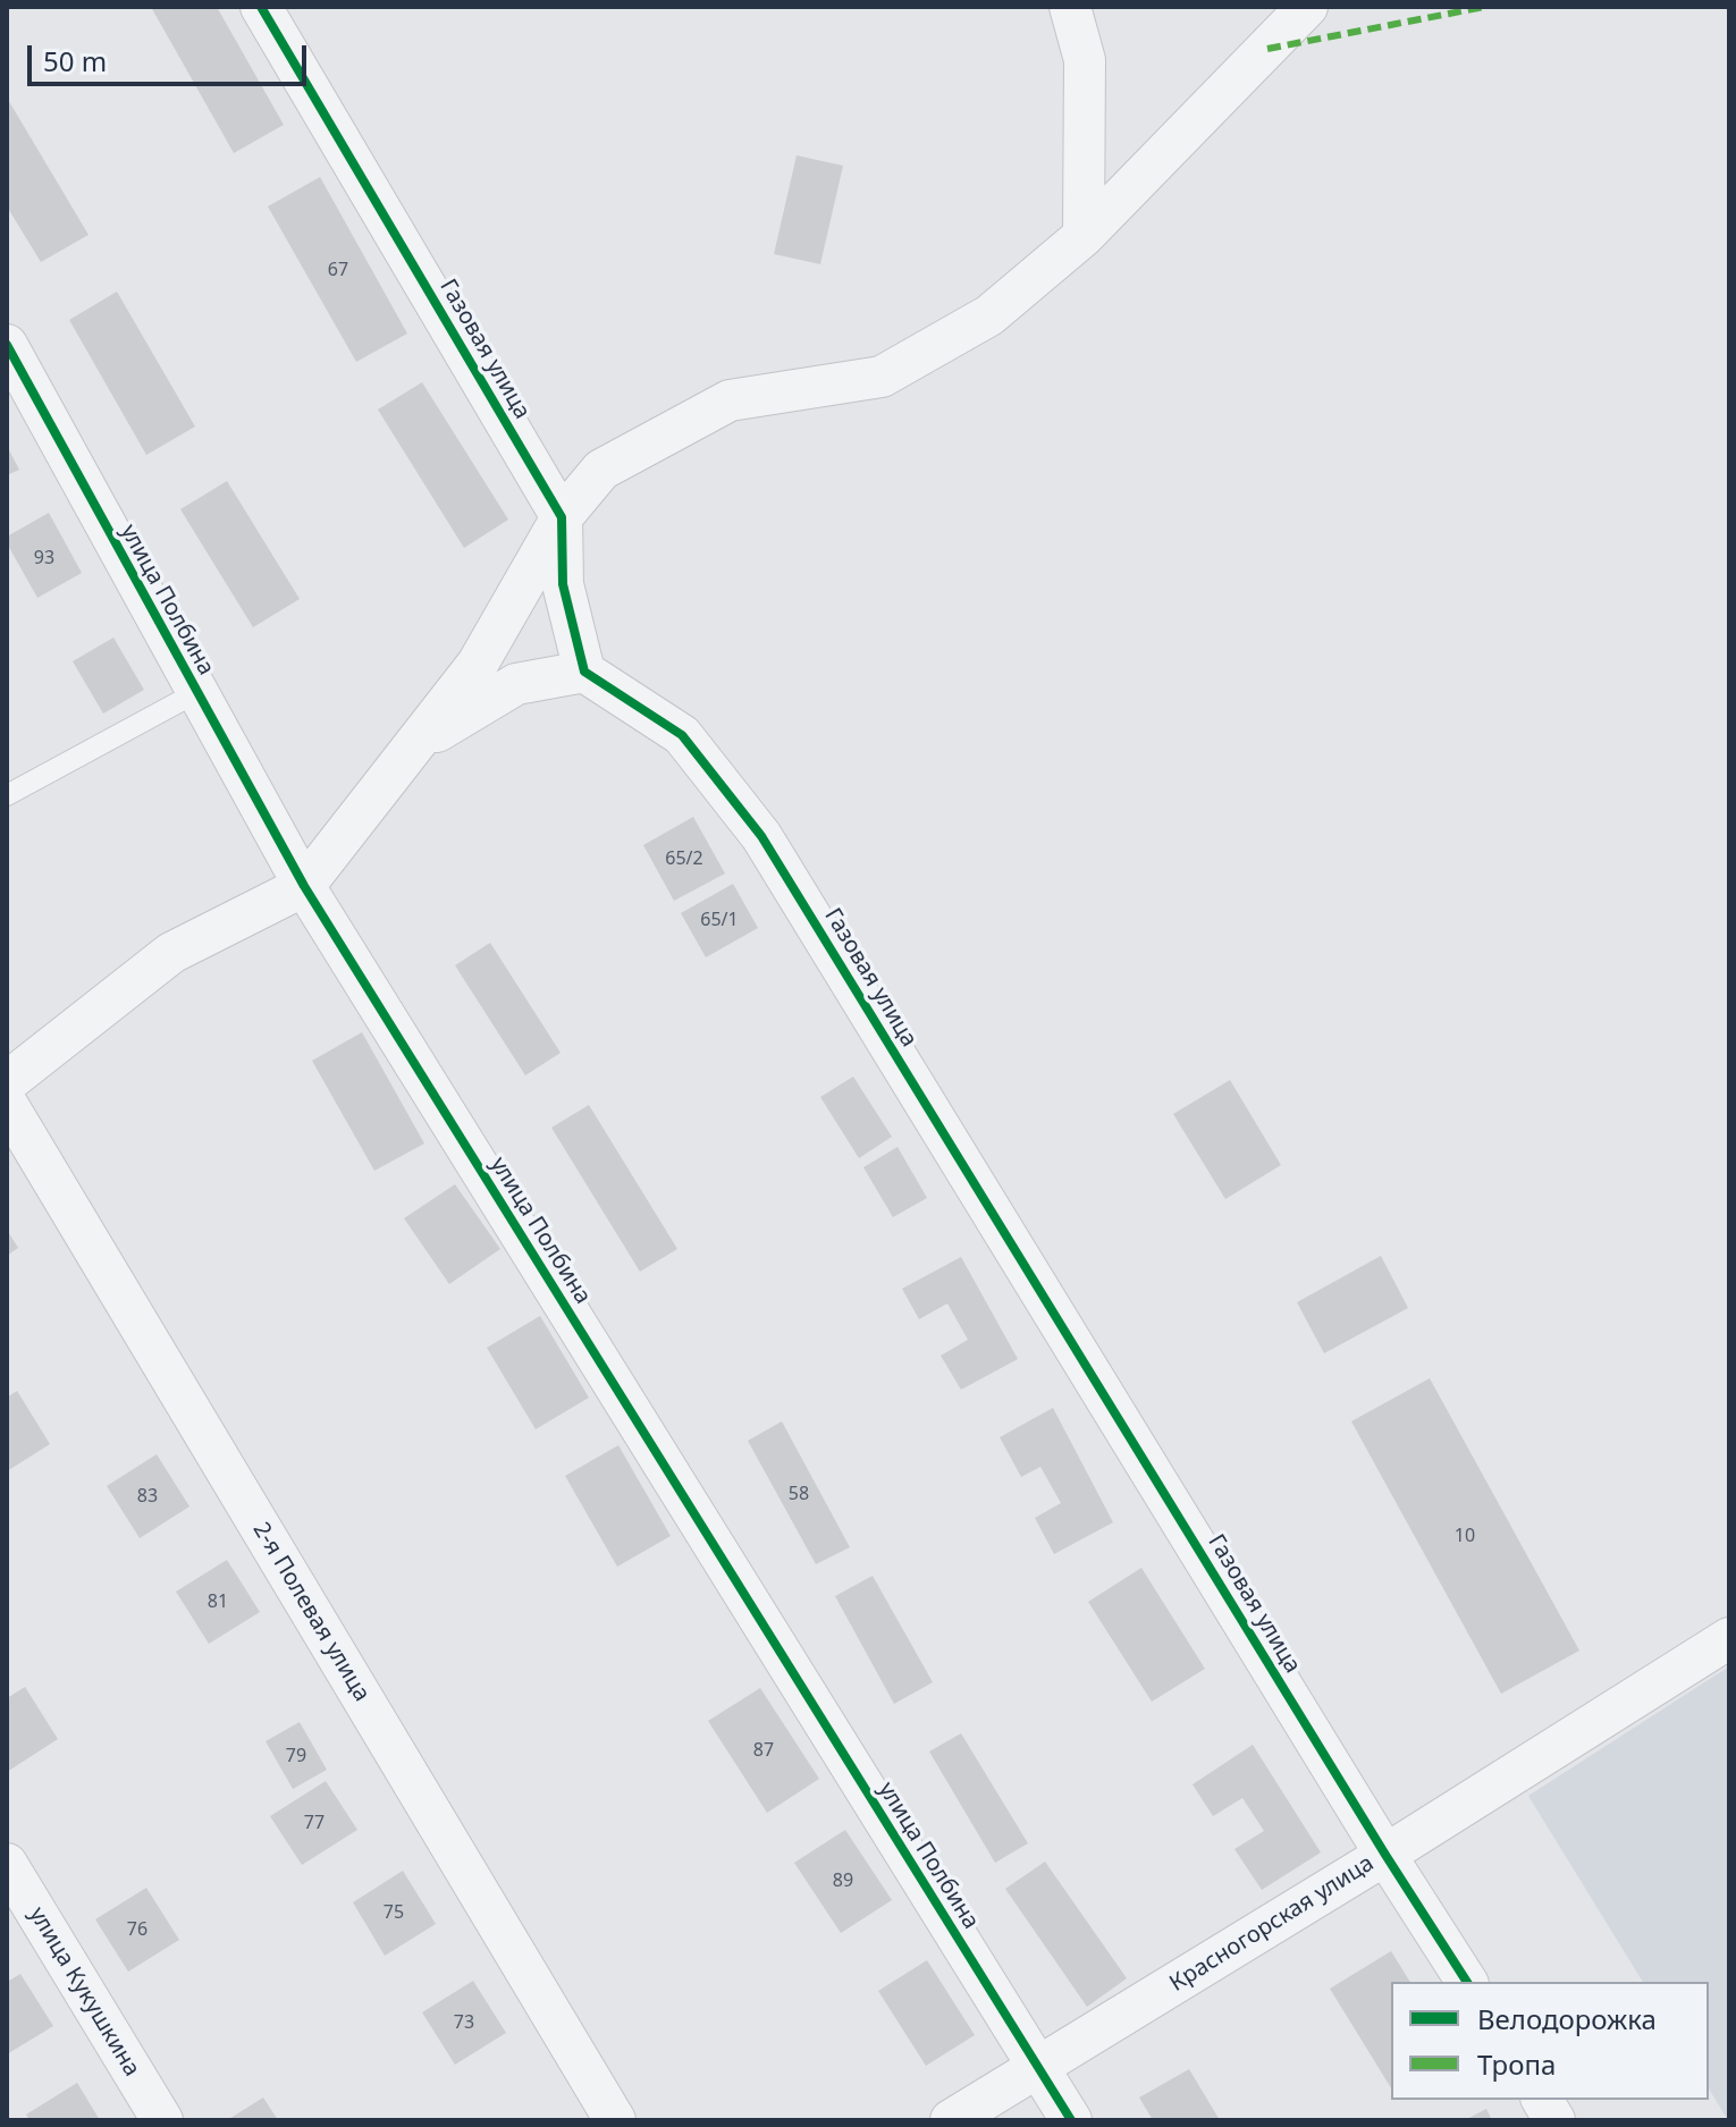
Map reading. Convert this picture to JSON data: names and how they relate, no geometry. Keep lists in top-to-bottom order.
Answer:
{
  "streets": {
    "street": [
      "Газовая улица",
      "улица Полбина",
      "2-я Полевая улица",
      "Красногорская улица",
      "улица Кукушкина"
    ]
  },
  "crossings": [
    ["Газовая улица", "Красногорская улица"],
    ["улица Полбина", "Красногорская улица"]
  ],
  "house_numbers": [
    "67",
    "93",
    "65/2",
    "65/1",
    "58",
    "83",
    "10",
    "81",
    "87",
    "79",
    "77",
    "89",
    "75",
    "76",
    "73"
  ],
  "legend": ["Велодорожка", "Тропа"],
  "scale_bar": "50 m"
}
